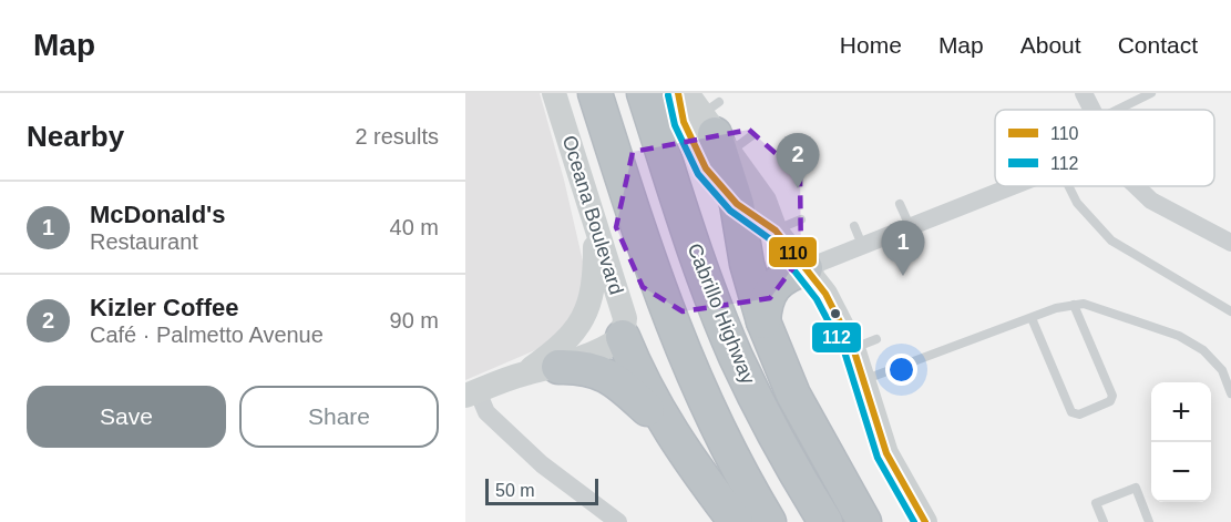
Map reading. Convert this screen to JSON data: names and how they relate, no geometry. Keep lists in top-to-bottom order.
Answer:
{
  "streets": {
    "highway": ["Cabrillo Highway"],
    "street": ["Oceana Boulevard"]
  },
  "lines": ["transit line 110", "transit line 112"],
  "legend": ["110", "112"],
  "scale_bar": "50 m",
  "page": {
    "header": "Map",
    "nav": [
      "Home",
      "Map",
      "About",
      "Contact"
    ],
    "heading": ["Nearby", "2 results"],
    "pins": ["2", "1"],
    "list": [
      {
        "mark": "1",
        "name": "McDonald's",
        "note": "Restaurant",
        "value": "40 m"
      },
      {
        "mark": "2",
        "name": "Kizler Coffee",
        "note": "Café · Palmetto Avenue",
        "value": "90 m"
      }
    ],
    "buttons": ["Save", "Share"],
    "map_buttons": ["+", "−"],
    "scale": "50 m"
  }
}
